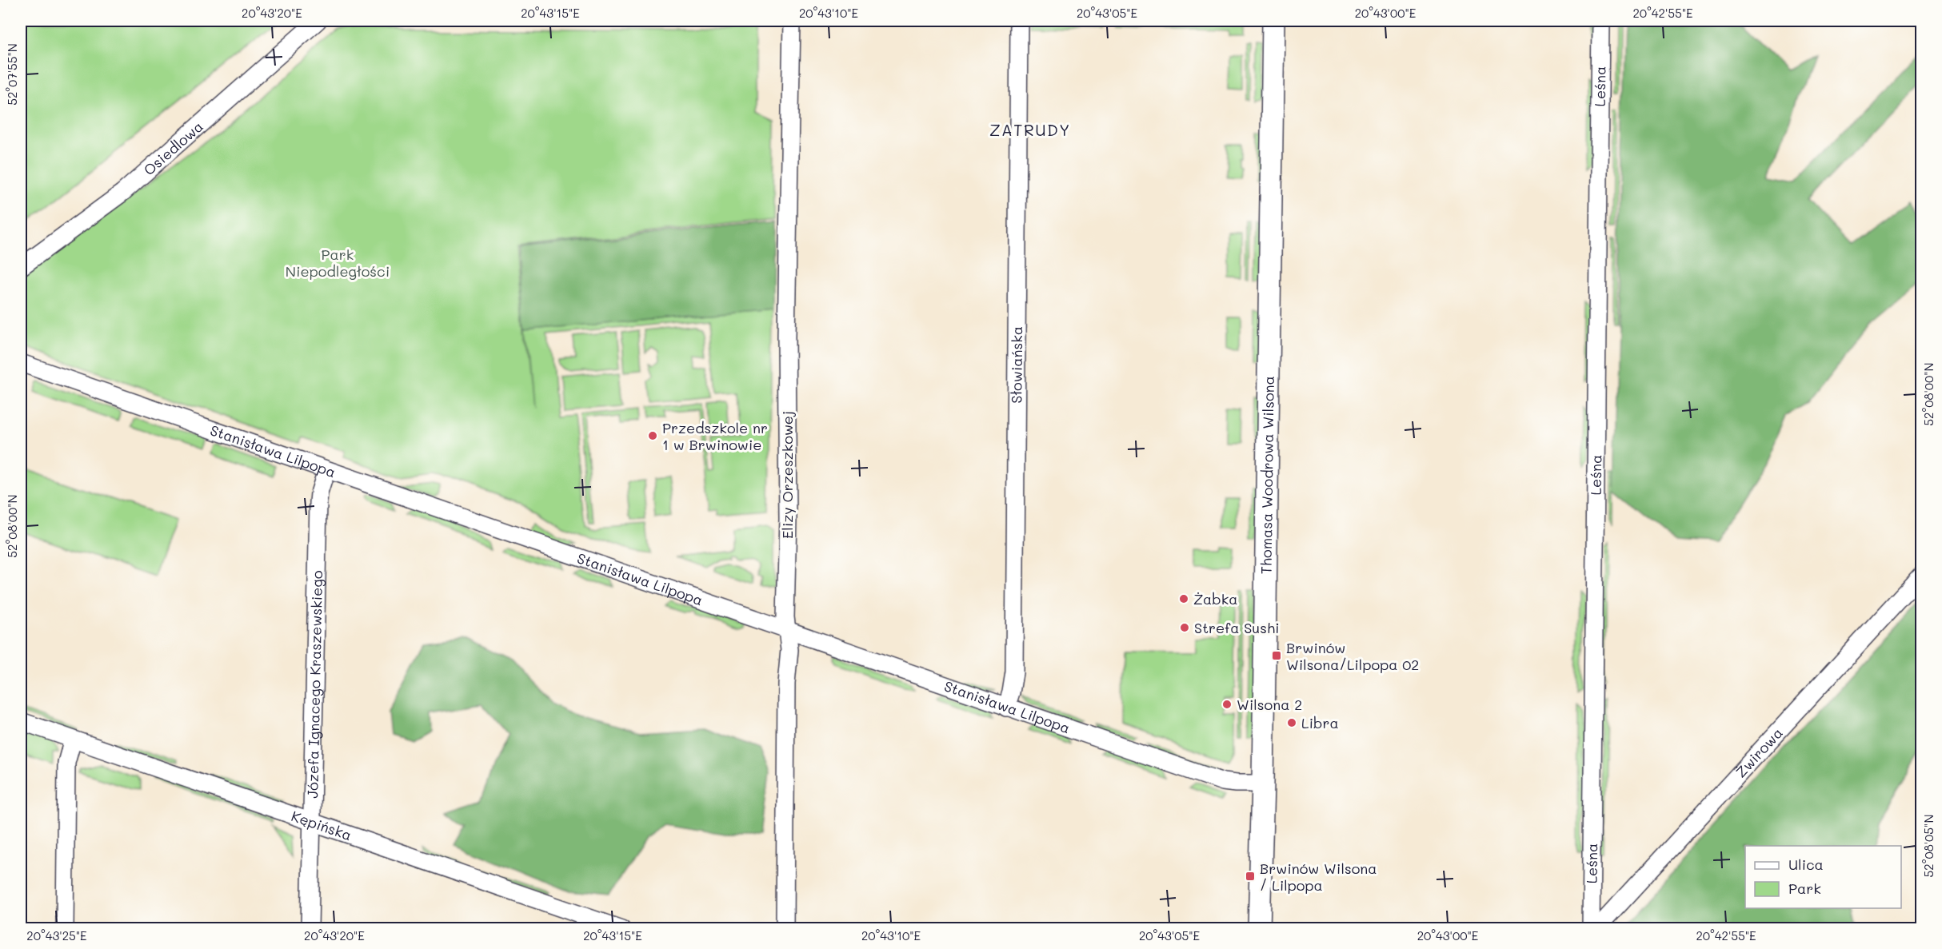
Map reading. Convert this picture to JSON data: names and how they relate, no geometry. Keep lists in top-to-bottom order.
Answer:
{
  "streets": {
    "street": [
      "Leśna",
      "Osiedlowa",
      "Słowiańska",
      "Stanisława Lilpopa",
      "Elizy Orzeszkowej",
      "Thomasa Woodrowa Wilsona",
      "Józefa Ignacego Kraszewskiego",
      "Żwirowa",
      "Kępińska"
    ]
  },
  "crossings": [
    ["Słowiańska", "Stanisława Lilpopa"],
    ["Stanisława Lilpopa", "Elizy Orzeszkowej"],
    ["Stanisława Lilpopa", "Thomasa Woodrowa Wilsona"],
    ["Stanisława Lilpopa", "Józefa Ignacego Kraszewskiego"],
    ["Józefa Ignacego Kraszewskiego", "Kępińska"]
  ],
  "districts": ["ZATRUDY"],
  "parks": ["Park Niepodległości"],
  "places": {
    "other": [
      "Przedszkole nr 1 w Brwinowie",
      "Żabka",
      "Strefa Sushi",
      "Wilsona 2",
      "Libra"
    ],
    "transit": ["Brwinów Wilsona/Lilpopa 02", "Brwinów Wilsona / Lilpopa"]
  },
  "legend": ["Ulica", "Park"],
  "coordinates": [
    "20°43'20\"E",
    "20°43'15\"E",
    "20°43'10\"E",
    "20°43'05\"E",
    "20°43'00\"E",
    "20°42'55\"E",
    "52°07'55\"N",
    "52°08'00\"N",
    "52°08'05\"N",
    "20°43'25\"E"
  ]
}
